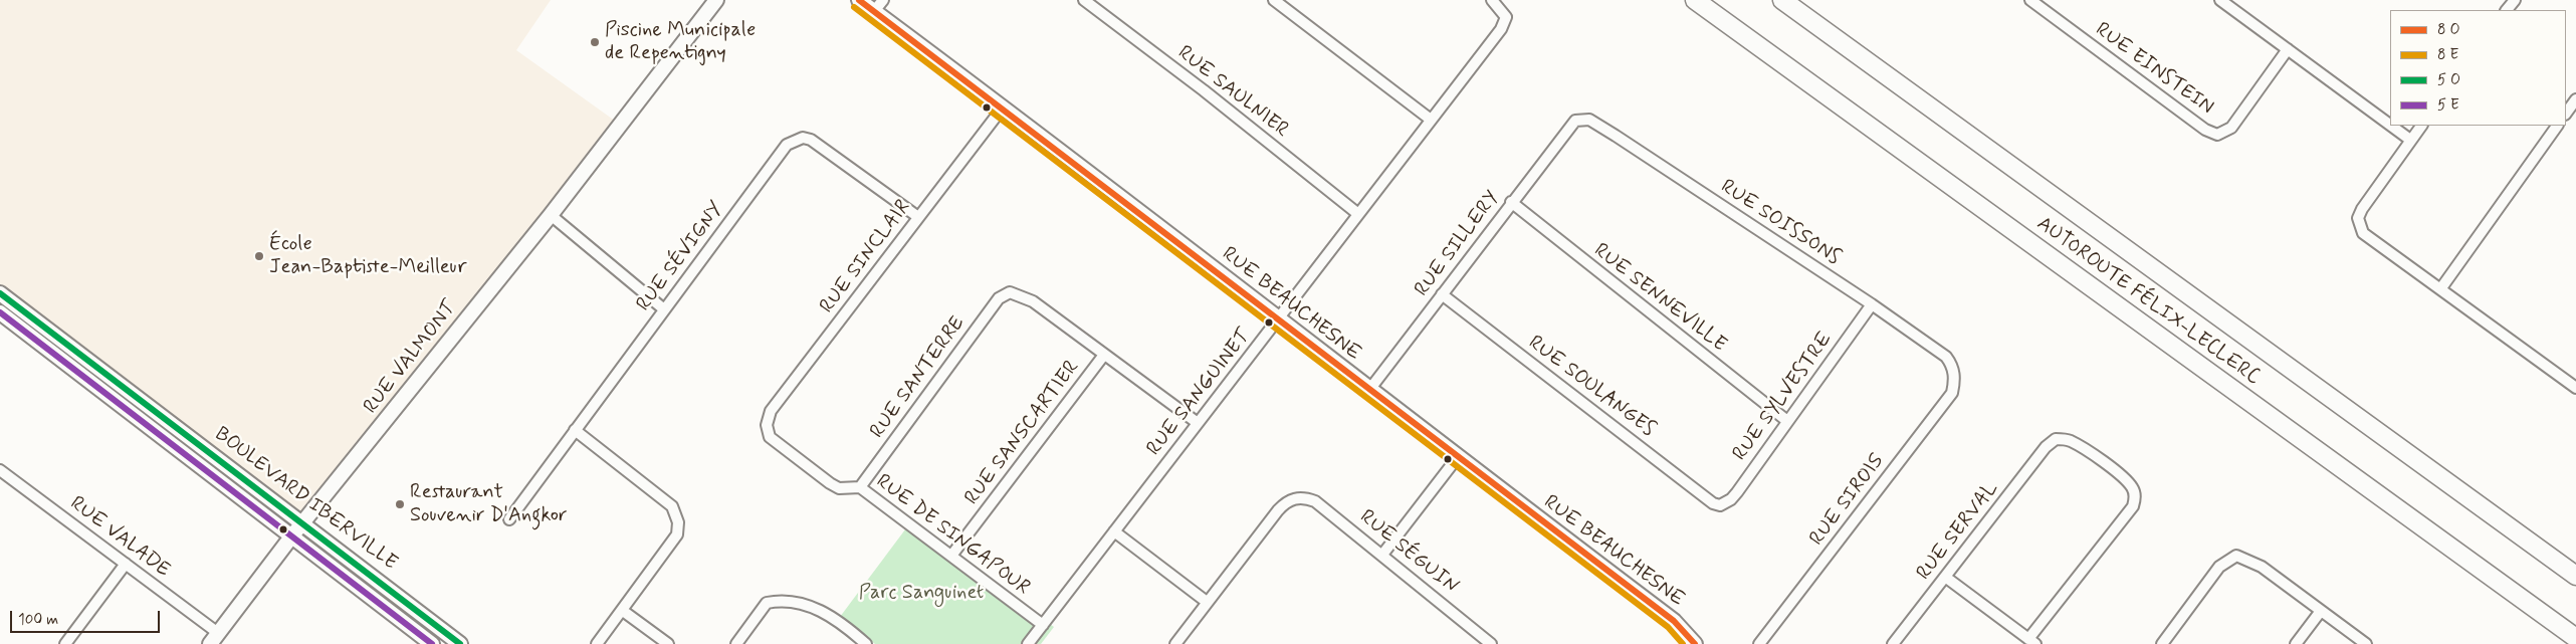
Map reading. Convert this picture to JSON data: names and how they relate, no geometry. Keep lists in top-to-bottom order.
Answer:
{
  "streets": {
    "highway": ["AUTOROUTE FÉLIX-LECLERC"],
    "street": [
      "RUE EINSTEIN",
      "RUE SAULNIER",
      "RUE SOISSONS",
      "RUE SILLERY",
      "RUE SÉVIGNY",
      "RUE SINCLAIR",
      "RUE SENNEVILLE",
      "RUE BEAUCHESNE",
      "RUE VALMONT",
      "RUE SANTERRE",
      "RUE SOULANGES",
      "RUE SANGUINET",
      "RUE SYLVESTRE",
      "RUE SANSCARTIER",
      "BOULEVARD IBERVILLE",
      "RUE SIROIS",
      "RUE SERVAL",
      "RUE DE SINGAPOUR",
      "RUE VALADE",
      "RUE SÉGUIN"
    ]
  },
  "crossings": [
    ["RUE SAULNIER", "RUE SANGUINET"],
    ["RUE SOISSONS", "RUE SILLERY"],
    ["RUE SOISSONS", "RUE SYLVESTRE"],
    ["RUE SOISSONS", "RUE SIROIS"],
    ["RUE SILLERY", "RUE SENNEVILLE"],
    ["RUE SILLERY", "RUE BEAUCHESNE"],
    ["RUE SILLERY", "RUE SOULANGES"],
    ["RUE SÉVIGNY", "RUE SINCLAIR"],
    ["RUE SINCLAIR", "RUE BEAUCHESNE"],
    ["RUE SINCLAIR", "RUE DE SINGAPOUR"],
    ["RUE SENNEVILLE", "RUE SYLVESTRE"],
    ["RUE BEAUCHESNE", "RUE SANGUINET"],
    ["RUE VALMONT", "BOULEVARD IBERVILLE"],
    ["RUE VALMONT", "RUE VALADE"],
    ["RUE SANTERRE", "RUE SANSCARTIER"],
    ["RUE SANTERRE", "RUE DE SINGAPOUR"],
    ["RUE SOULANGES", "RUE SYLVESTRE"],
    ["RUE SANGUINET", "RUE DE SINGAPOUR"],
    ["RUE SANSCARTIER", "RUE DE SINGAPOUR"]
  ],
  "parks": ["Parc Sanguinet"],
  "places": ["Piscine Municipale de Repentigny", "École Jean-Baptiste-Meilleur", "Restaurant Souvenir D'Angkor"],
  "legend": [
    "8 O",
    "8 E",
    "5 O",
    "5 E"
  ],
  "scale_bar": "100 m"
}
